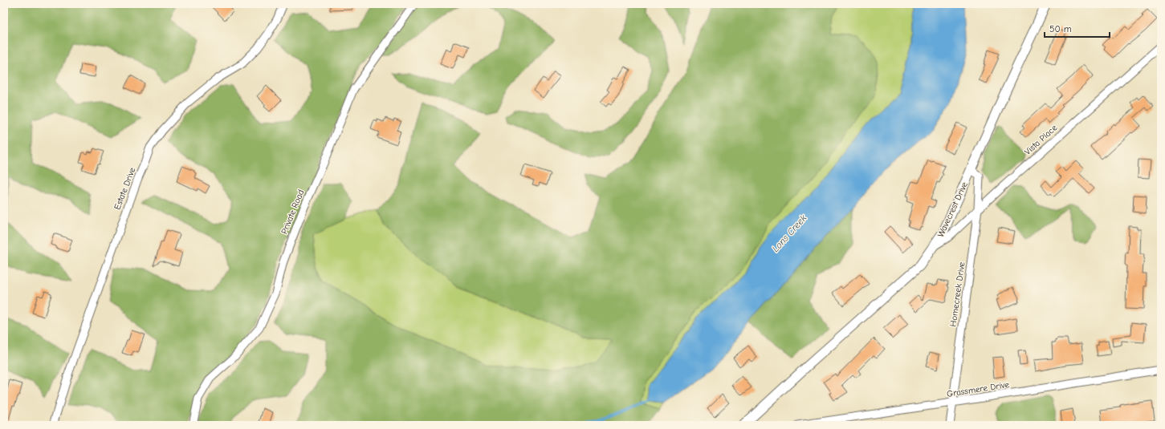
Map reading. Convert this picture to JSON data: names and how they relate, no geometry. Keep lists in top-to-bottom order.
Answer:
{
  "streets": {
    "street": [
      "Vista Place",
      "Estate Drive",
      "Wavecrest Drive",
      "Private Road",
      "Homecreek Drive",
      "Grassmere Drive"
    ]
  },
  "crossings": [
    ["Vista Place", "Wavecrest Drive"],
    ["Vista Place", "Homecreek Drive"],
    ["Wavecrest Drive", "Homecreek Drive"],
    ["Homecreek Drive", "Grassmere Drive"]
  ],
  "water": ["Lons Creek"],
  "scale_bar": "50 m"
}
